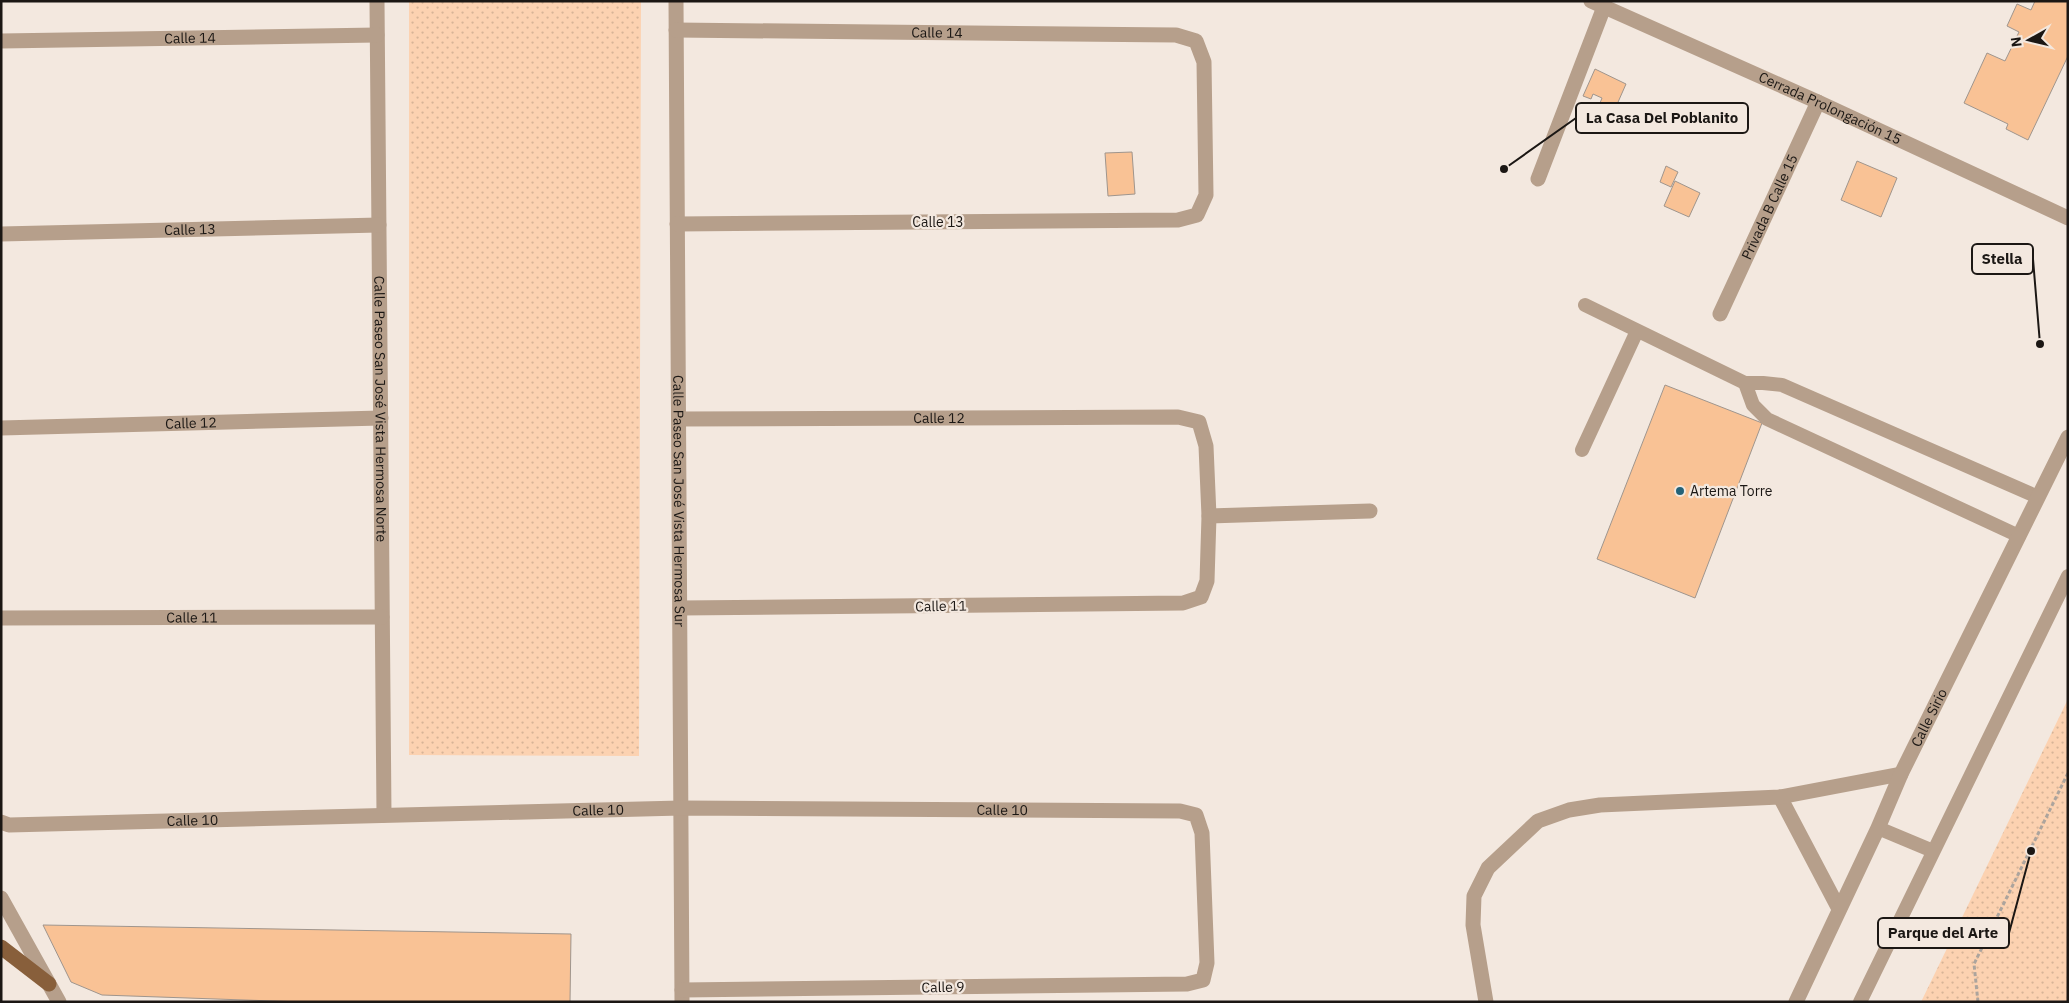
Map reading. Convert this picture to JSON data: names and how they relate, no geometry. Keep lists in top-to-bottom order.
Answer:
{
  "streets": {
    "street": [
      "Calle 14",
      "Cerrada Prolongación 15",
      "Privada B Calle 15",
      "Calle 13",
      "Calle Paseo San José Vista Hermosa Norte",
      "Calle 12",
      "Calle Paseo San José Vista Hermosa Sur",
      "Calle 11",
      "Calle Sirio",
      "Calle 10",
      "Calle 9"
    ]
  },
  "crossings": [
    ["Calle 14", "Calle 13"],
    ["Calle 14", "Calle Paseo San José Vista Hermosa Norte"],
    ["Calle 14", "Calle Paseo San José Vista Hermosa Sur"],
    ["Cerrada Prolongación 15", "Privada B Calle 15"],
    ["Calle 13", "Calle Paseo San José Vista Hermosa Norte"],
    ["Calle 13", "Calle Paseo San José Vista Hermosa Sur"],
    ["Calle Paseo San José Vista Hermosa Norte", "Calle 12"],
    ["Calle Paseo San José Vista Hermosa Norte", "Calle 11"],
    ["Calle Paseo San José Vista Hermosa Norte", "Calle 10"],
    ["Calle 12", "Calle Paseo San José Vista Hermosa Sur"],
    ["Calle 12", "Calle 11"],
    ["Calle Paseo San José Vista Hermosa Sur", "Calle 11"],
    ["Calle Paseo San José Vista Hermosa Sur", "Calle 10"],
    ["Calle Paseo San José Vista Hermosa Sur", "Calle 9"],
    ["Calle 10", "Calle 9"]
  ],
  "places": [
    "La Casa Del Poblanito",
    "Stella",
    "Artema Torre",
    "Parque del Arte"
  ],
  "north": "left"
}
